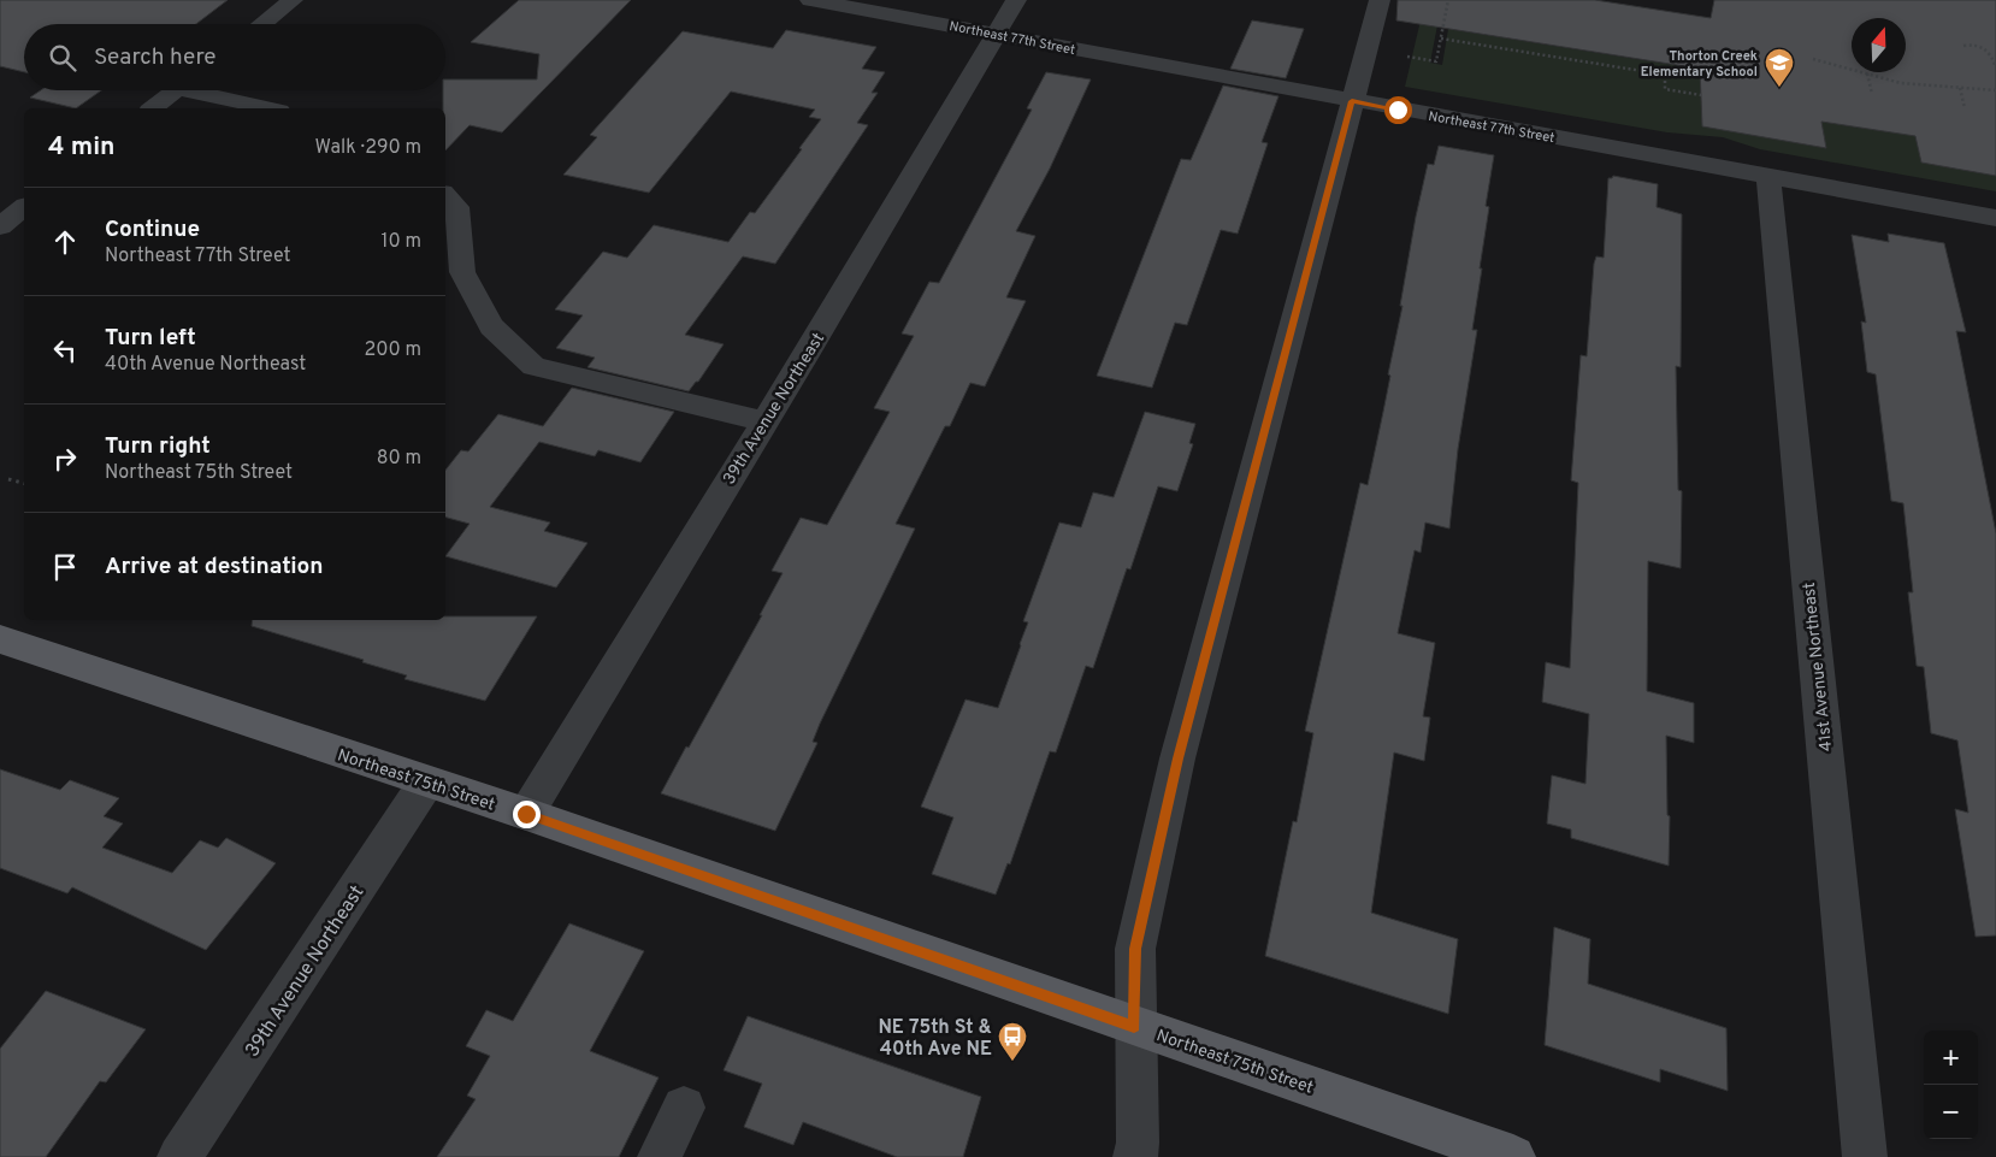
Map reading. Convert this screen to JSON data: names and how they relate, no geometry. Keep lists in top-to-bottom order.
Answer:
{
  "streets": {
    "main road": ["Northeast 75th Street"],
    "street": ["Northeast 77th Street", "39th Avenue Northeast", "41st Avenue Northeast"]
  },
  "crossings": [
    ["Northeast 77th Street", "39th Avenue Northeast"],
    ["Northeast 77th Street", "41st Avenue Northeast"],
    ["39th Avenue Northeast", "Northeast 75th Street"]
  ],
  "places": {
    "school or university": ["Thorton Creek Elementary School"],
    "bus stop": ["NE 75th St & 40th Ave NE"]
  },
  "north": "top",
  "page": {
    "search": "Search here",
    "heading": ["4 min", "Walk · 290 m"],
    "list": [
      ["Continue", "Northeast 77th Street", "10 m"],
      ["Turn left", "40th Avenue Northeast", "200 m"],
      ["Turn right", "Northeast 75th Street", "80 m"],
      "Arrive at destination"
    ],
    "map_buttons": ["+", "−"]
  }
}
